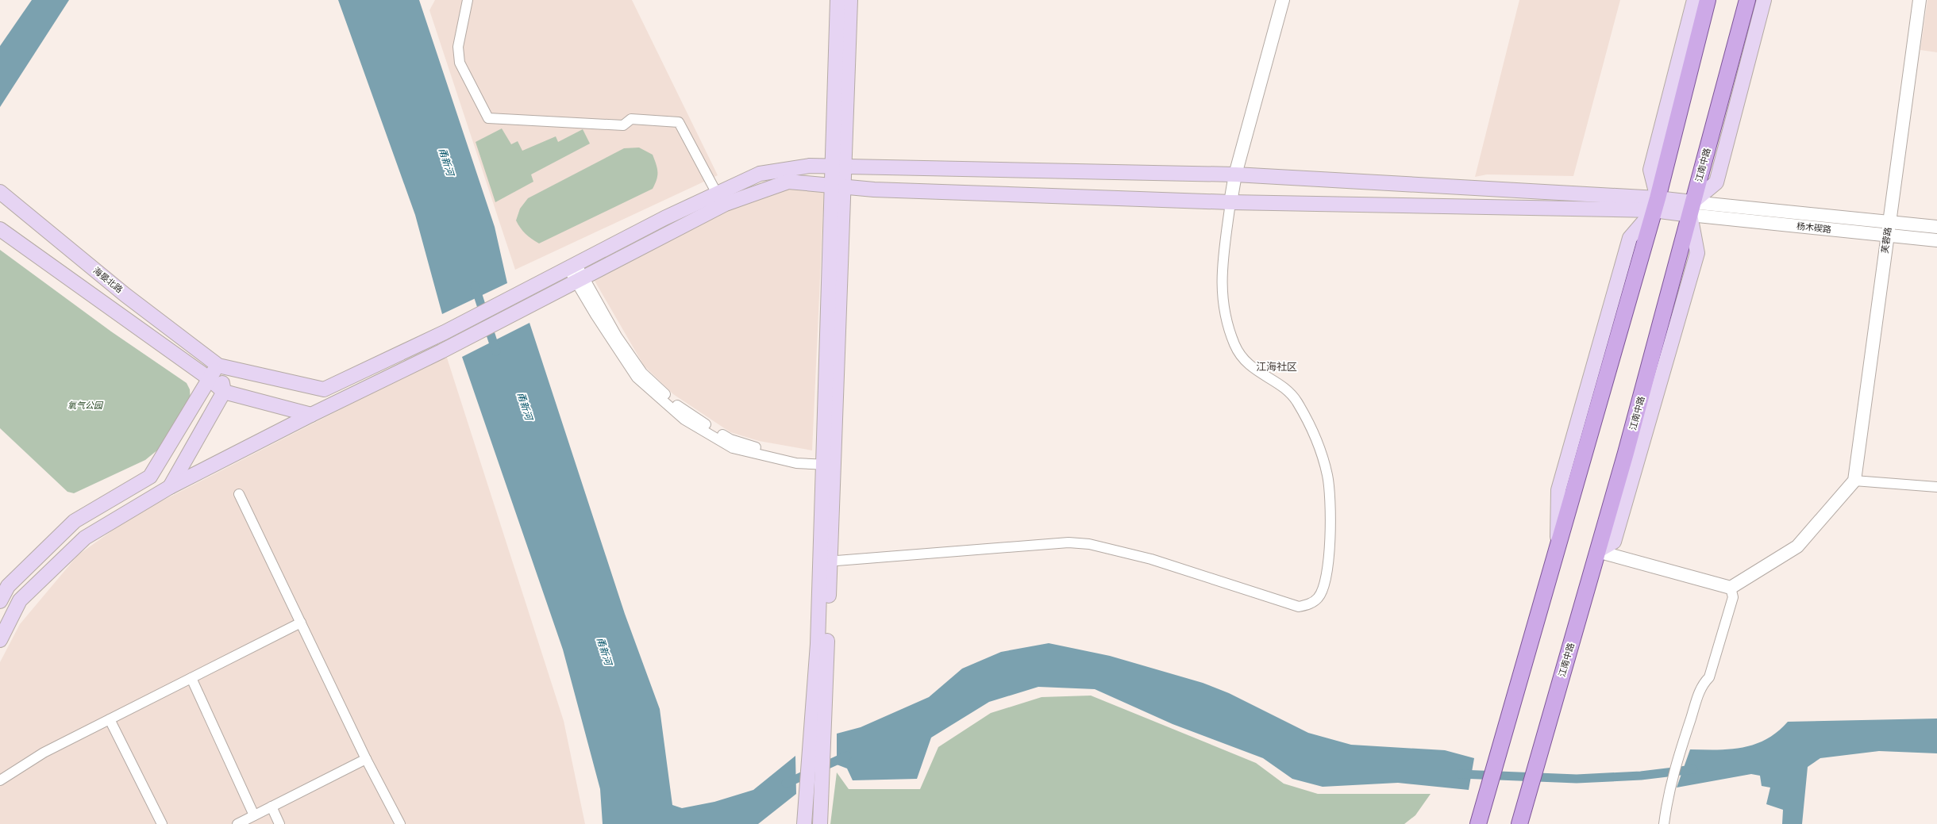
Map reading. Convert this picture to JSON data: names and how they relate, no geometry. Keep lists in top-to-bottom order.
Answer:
{
  "streets": {
    "main road": ["江南中路", "海晏北路"],
    "street": ["杨木碶路", "芙蓉路"]
  },
  "crossings": [
    ["江南中路", "杨木碶路"],
    ["杨木碶路", "芙蓉路"]
  ],
  "districts": ["江海社区"],
  "water": ["甬新河"],
  "parks": ["氧气公园"]
}
